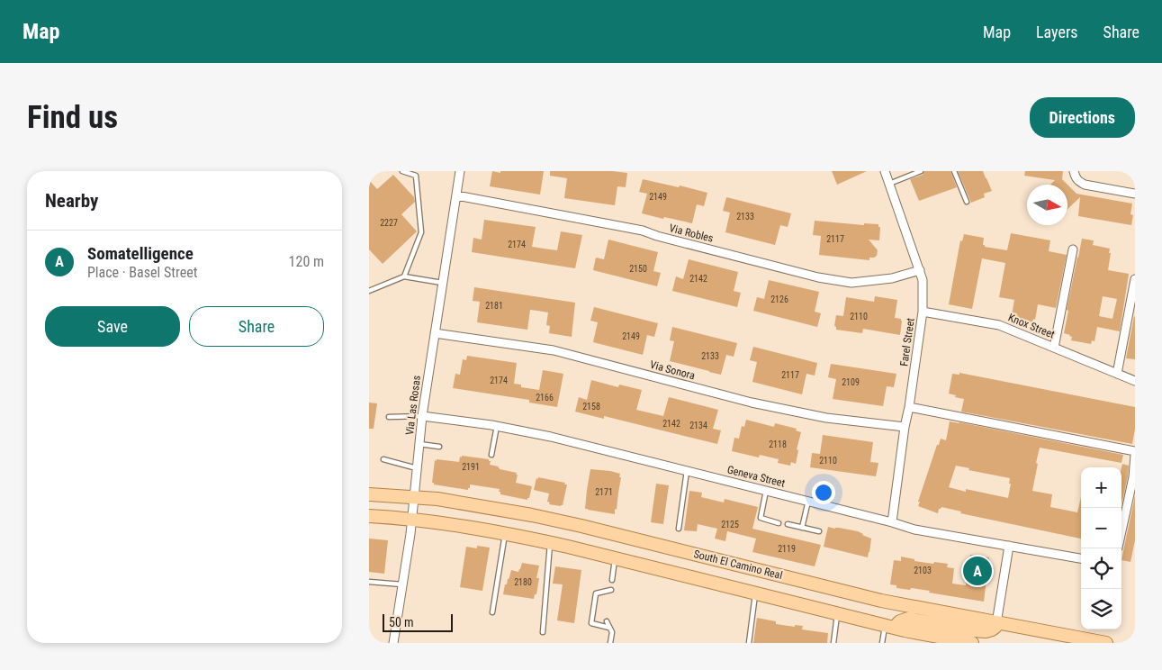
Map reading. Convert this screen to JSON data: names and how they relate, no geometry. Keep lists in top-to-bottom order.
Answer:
{
  "streets": {
    "main road": ["South El Camino Real"],
    "street": [
      "Via Robles",
      "Knox Street",
      "Farel Street",
      "Via Sonora",
      "Via Las Rosas",
      "Geneva Street"
    ]
  },
  "crossings": [
    ["Via Robles", "Farel Street"],
    ["Via Robles", "Via Las Rosas"],
    ["Knox Street", "Farel Street"],
    ["Farel Street", "Via Sonora"],
    ["Farel Street", "Geneva Street"],
    ["Via Sonora", "Via Las Rosas"],
    ["Via Las Rosas", "Geneva Street"],
    ["Via Las Rosas", "South El Camino Real"]
  ],
  "house_numbers": [
    "2149",
    "2133",
    "2227",
    "2117",
    "2174",
    "2150",
    "2142",
    "2126",
    "2181",
    "2110",
    "2149",
    "2133",
    "2117",
    "2174",
    "2109",
    "2166",
    "2158",
    "2142",
    "2134",
    "2118",
    "2110",
    "2191",
    "2171",
    "2125",
    "2119",
    "2103",
    "2180"
  ],
  "scale_bar": "50 m",
  "north": "right",
  "page": {
    "header": "Map",
    "nav": ["Map", "Layers", "Share"],
    "buttons": [
      "Directions",
      ["Save", "Share"]
    ],
    "title": "Find us",
    "heading": "Nearby",
    "list": [
      {
        "mark": "A",
        "name": "Somatelligence",
        "note": "Place · Basel Street",
        "value": "120 m"
      }
    ],
    "map_buttons": ["+", "−"],
    "pins": "A",
    "scale": "50 m"
  }
}
